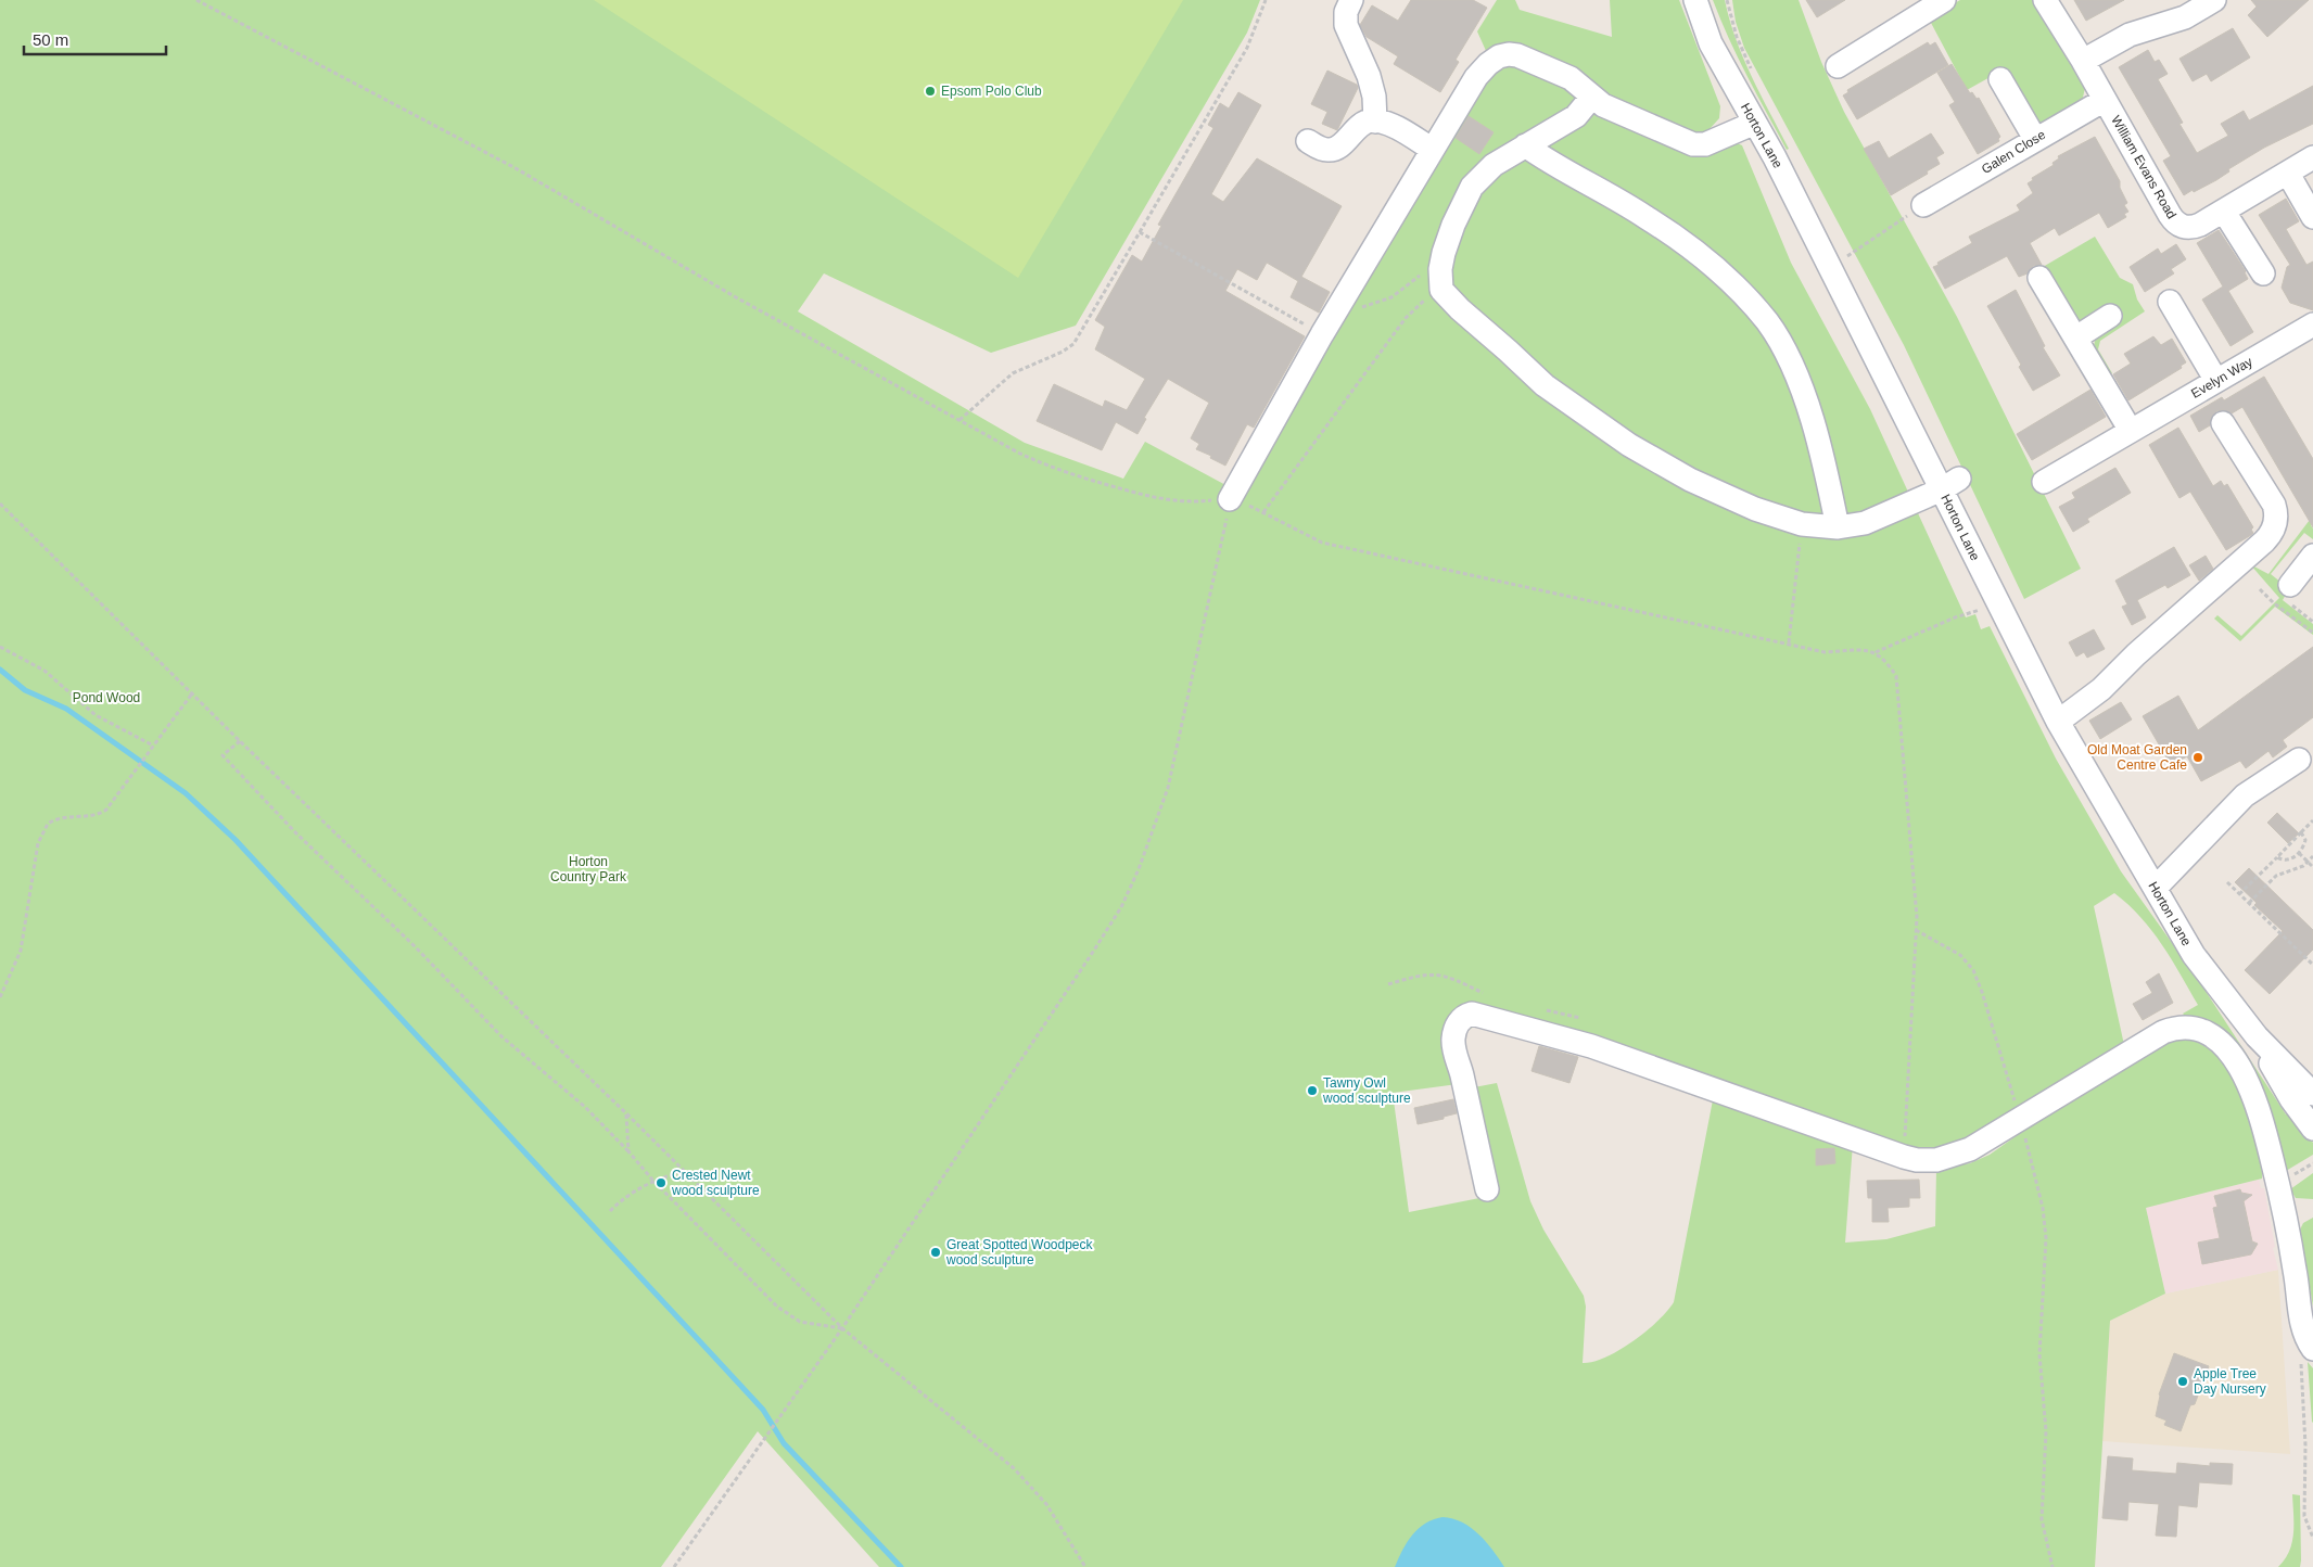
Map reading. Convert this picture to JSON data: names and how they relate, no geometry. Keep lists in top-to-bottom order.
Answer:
{
  "streets": {
    "street": [
      "Horton Lane",
      "Galen Close",
      "William Evans Road",
      "Evelyn Way"
    ]
  },
  "crossings": [
    ["Galen Close", "William Evans Road"]
  ],
  "parks": ["Pond Wood", "Horton Country Park"],
  "places": [
    "Epsom Polo Club",
    "Old Moat Garden Centre Cafe",
    "Tawny Owl wood sculpture",
    "Crested Newt wood sculpture",
    "Great Spotted Woodpeck wood sculpture",
    "Apple Tree Day Nursery"
  ],
  "scale_bar": "50 m"
}
